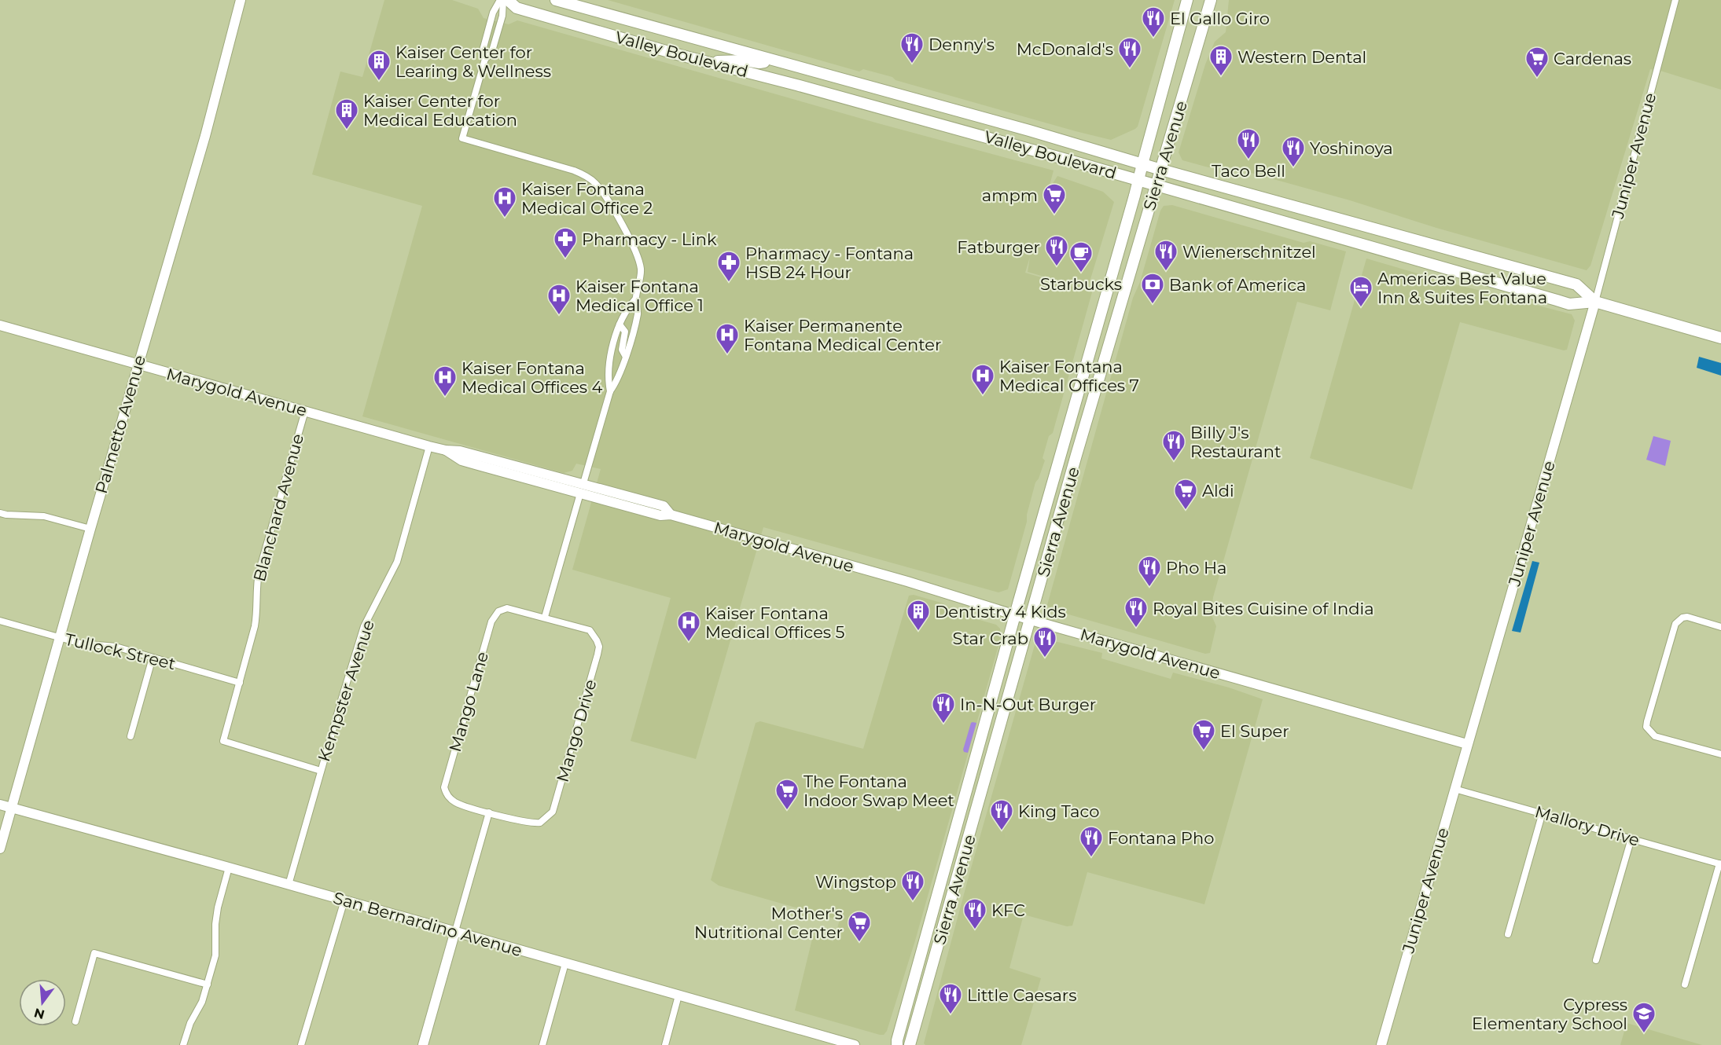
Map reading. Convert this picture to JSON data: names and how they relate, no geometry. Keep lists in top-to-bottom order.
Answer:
{
  "streets": {
    "main road": ["Valley Boulevard", "Sierra Avenue"],
    "street": [
      "Juniper Avenue",
      "Marygold Avenue",
      "Palmetto Avenue",
      "Blanchard Avenue",
      "Tullock Street",
      "Kempster Avenue",
      "Mango Lane",
      "Mango Drive",
      "Mallory Drive",
      "San Bernardino Avenue"
    ]
  },
  "crossings": [
    ["Valley Boulevard", "Sierra Avenue"],
    ["Valley Boulevard", "Juniper Avenue"],
    ["Sierra Avenue", "Marygold Avenue"],
    ["Juniper Avenue", "Marygold Avenue"],
    ["Juniper Avenue", "Mallory Drive"],
    ["Marygold Avenue", "Palmetto Avenue"],
    ["Marygold Avenue", "Blanchard Avenue"],
    ["Marygold Avenue", "Kempster Avenue"],
    ["Palmetto Avenue", "Tullock Street"],
    ["Palmetto Avenue", "San Bernardino Avenue"],
    ["Blanchard Avenue", "Tullock Street"],
    ["Blanchard Avenue", "Kempster Avenue"],
    ["Kempster Avenue", "San Bernardino Avenue"],
    ["Mango Lane", "Mango Drive"]
  ],
  "places": {
    "restaurant": [
      "El Gallo Giro",
      "Denny's",
      "McDonald's",
      "Taco Bell",
      "Yoshinoya",
      "Fatburger",
      "Wienerschnitzel",
      "Billy J's Restaurant",
      "Pho Ha",
      "Royal Bites Cuisine of India",
      "Star Crab",
      "In-N-Out Burger",
      "King Taco",
      "Fontana Pho",
      "Wingstop",
      "KFC",
      "Little Caesars"
    ],
    "building": [
      "Western Dental",
      "Kaiser Center for Learing & Wellness",
      "Kaiser Center for Medical Education",
      "Dentistry 4 Kids"
    ],
    "supermarket": [
      "Cardenas",
      "ampm",
      "Aldi",
      "El Super",
      "The Fontana Indoor Swap Meet",
      "Mother's Nutritional Center"
    ],
    "hospital": [
      "Kaiser Fontana Medical Office 2",
      "Kaiser Fontana Medical Office 1",
      "Kaiser Permanente Fontana Medical Center",
      "Kaiser Fontana Medical Offices 7",
      "Kaiser Fontana Medical Offices 4",
      "Kaiser Fontana Medical Offices 5"
    ],
    "pharmacy": ["Pharmacy - Link", "Pharmacy - Fontana HSB 24 Hour"],
    "cafe": ["Starbucks"],
    "bank": ["Bank of America"],
    "hotel": ["Americas Best Value Inn & Suites Fontana"],
    "school or university": ["Cypress Elementary School"]
  },
  "north": "bottom"
}
